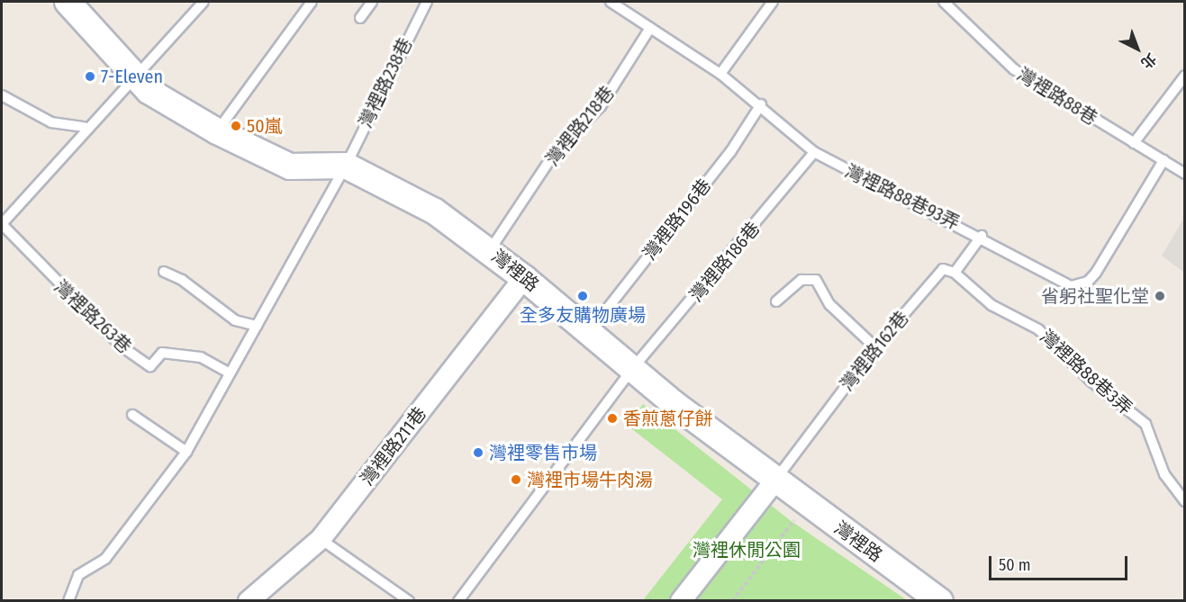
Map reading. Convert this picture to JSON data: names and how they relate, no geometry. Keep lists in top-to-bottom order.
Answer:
{
  "streets": {
    "street": ["灣裡路", "灣裡路211巷"],
    "lane": [
      "灣裡路238巷",
      "灣裡路88巷",
      "灣裡路218巷",
      "灣裡路88巷93弄",
      "灣裡路196巷",
      "灣裡路186巷",
      "灣裡路263巷",
      "灣裡路162巷",
      "灣裡路88巷3弄"
    ]
  },
  "crossings": [
    ["灣裡路238巷", "灣裡路"],
    ["灣裡路238巷", "灣裡路263巷"],
    ["灣裡路88巷", "灣裡路88巷93弄"],
    ["灣裡路218巷", "灣裡路88巷93弄"],
    ["灣裡路218巷", "灣裡路"],
    ["灣裡路88巷93弄", "灣裡路196巷"],
    ["灣裡路88巷93弄", "灣裡路186巷"],
    ["灣裡路196巷", "灣裡路"],
    ["灣裡路186巷", "灣裡路"],
    ["灣裡路", "灣裡路263巷"],
    ["灣裡路", "灣裡路162巷"],
    ["灣裡路", "灣裡路211巷"],
    ["灣裡路162巷", "灣裡路88巷3弄"]
  ],
  "parks": ["灣裡休閒公園"],
  "places": [
    "7-Eleven",
    "50嵐",
    "全多友購物廣場",
    "省躬社聖化堂",
    "香煎蔥仔餅",
    "灣裡零售市場",
    "灣裡市場牛肉湯"
  ],
  "scale_bar": "50 m",
  "north": "bottom right"
}
